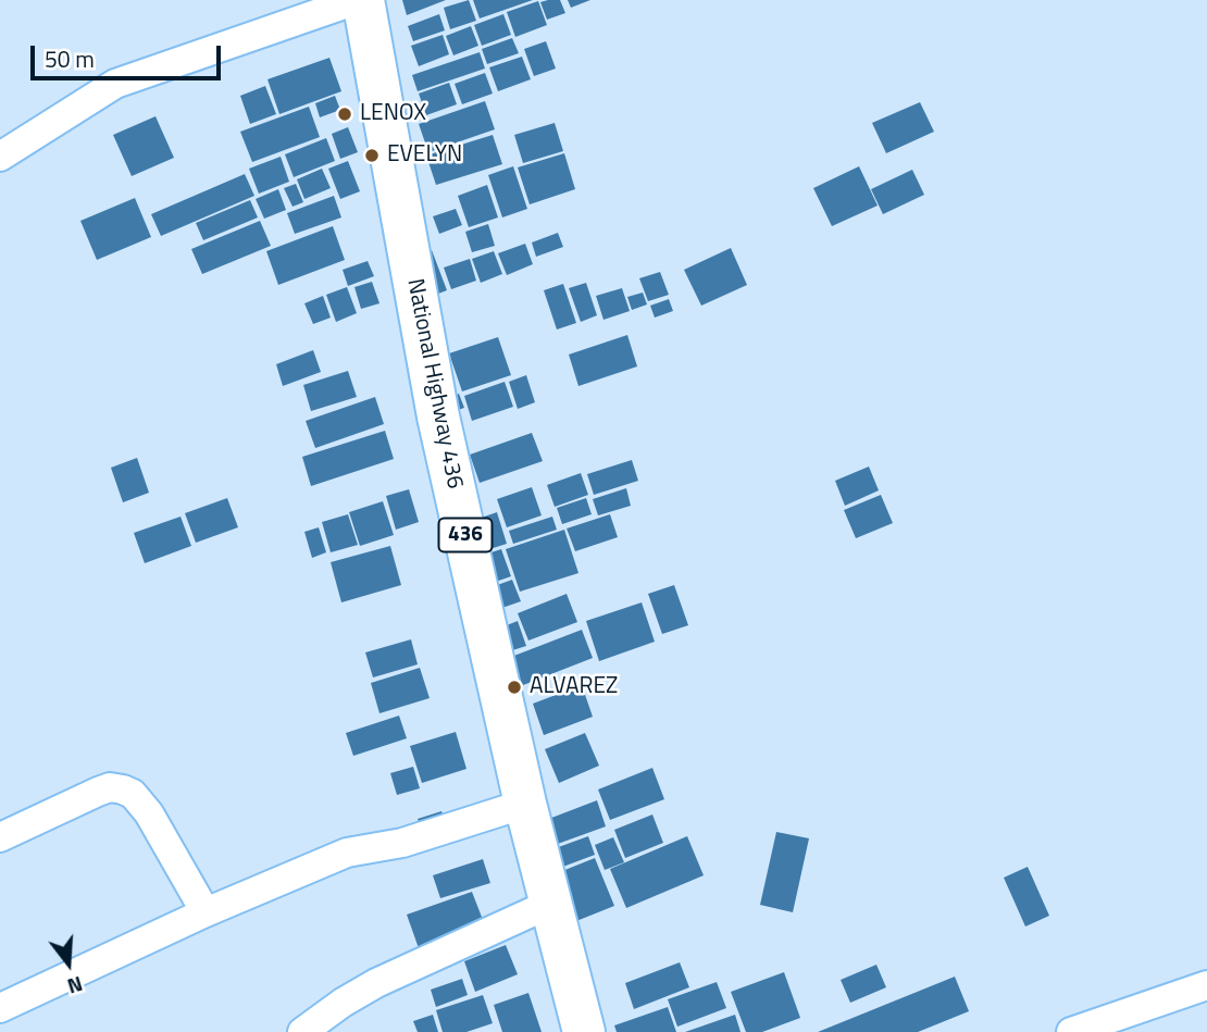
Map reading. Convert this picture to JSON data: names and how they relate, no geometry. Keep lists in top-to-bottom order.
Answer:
{
  "streets": {
    "main road": ["National Highway 436", "436"]
  },
  "places": ["LENOX", "EVELYN", "ALVAREZ"],
  "scale_bar": "50 m",
  "north": "bottom"
}
